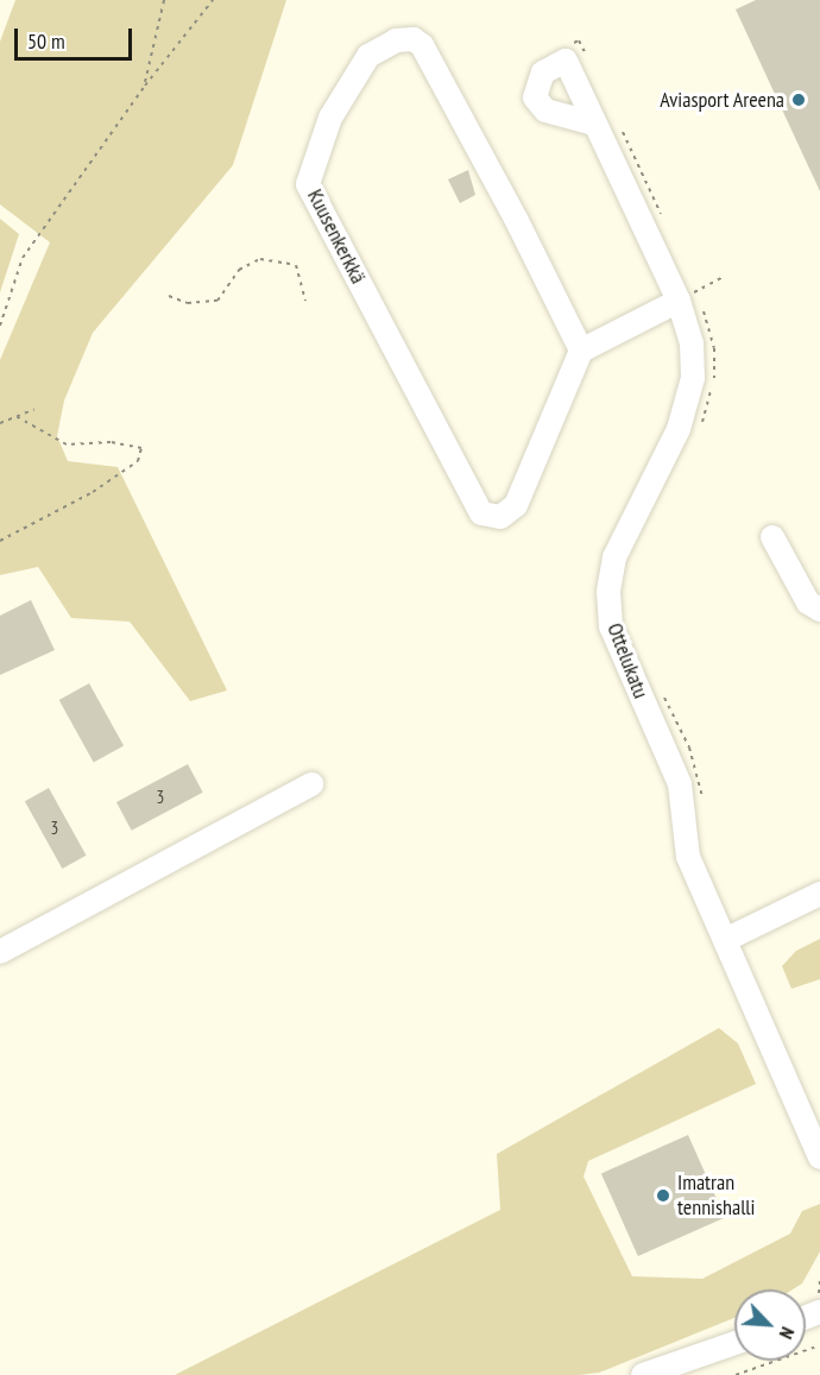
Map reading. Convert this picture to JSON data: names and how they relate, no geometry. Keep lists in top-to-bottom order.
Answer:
{
  "streets": {
    "street": ["Kuusenkerkkä", "Ottelukatu"]
  },
  "places": ["Aviasport Areena", "Imatran tennishalli"],
  "house_numbers": ["3", "3"],
  "scale_bar": "50 m",
  "north": "bottom right"
}
